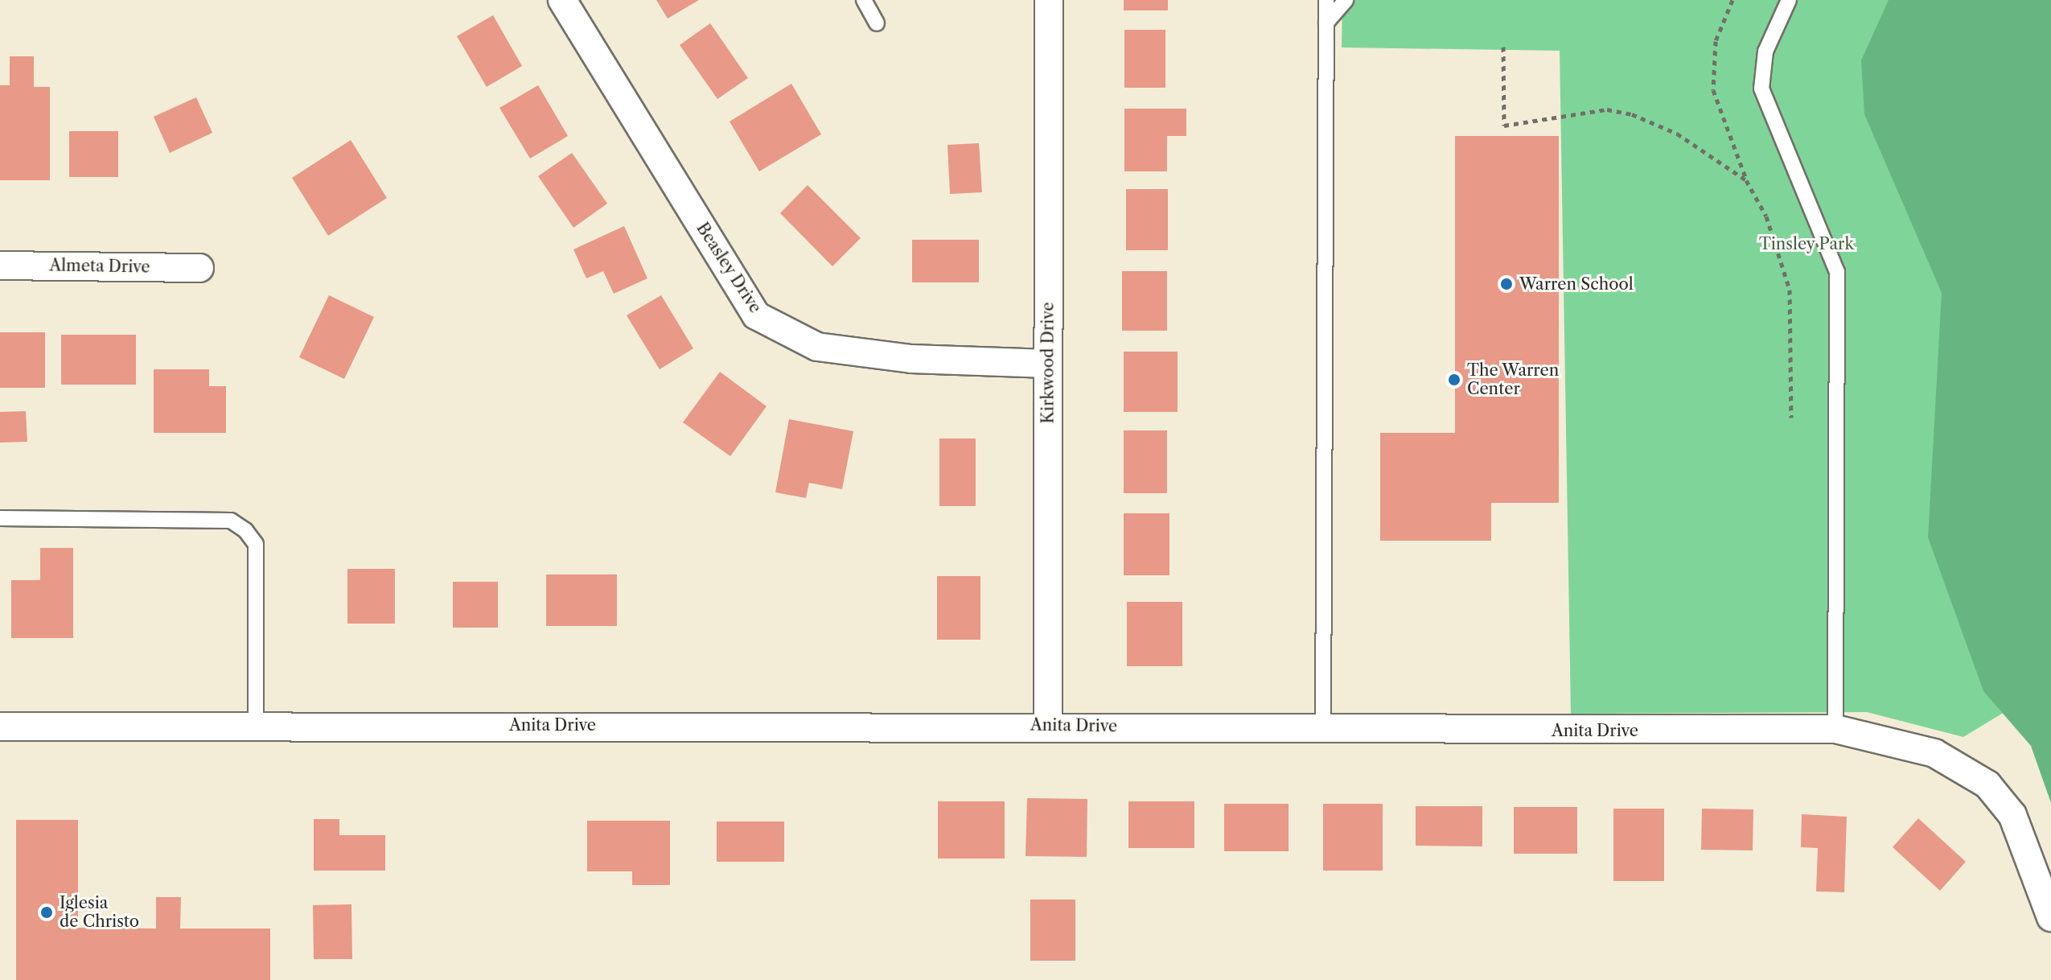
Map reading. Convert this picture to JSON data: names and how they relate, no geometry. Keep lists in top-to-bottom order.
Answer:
{
  "streets": {
    "street": [
      "Almeta Drive",
      "Beasley Drive",
      "Kirkwood Drive",
      "Anita Drive"
    ]
  },
  "crossings": [
    ["Beasley Drive", "Kirkwood Drive"],
    ["Kirkwood Drive", "Anita Drive"]
  ],
  "parks": ["Tinsley Park"],
  "places": ["Warren School", "The Warren Center", "Iglesia de Christo"]
}
